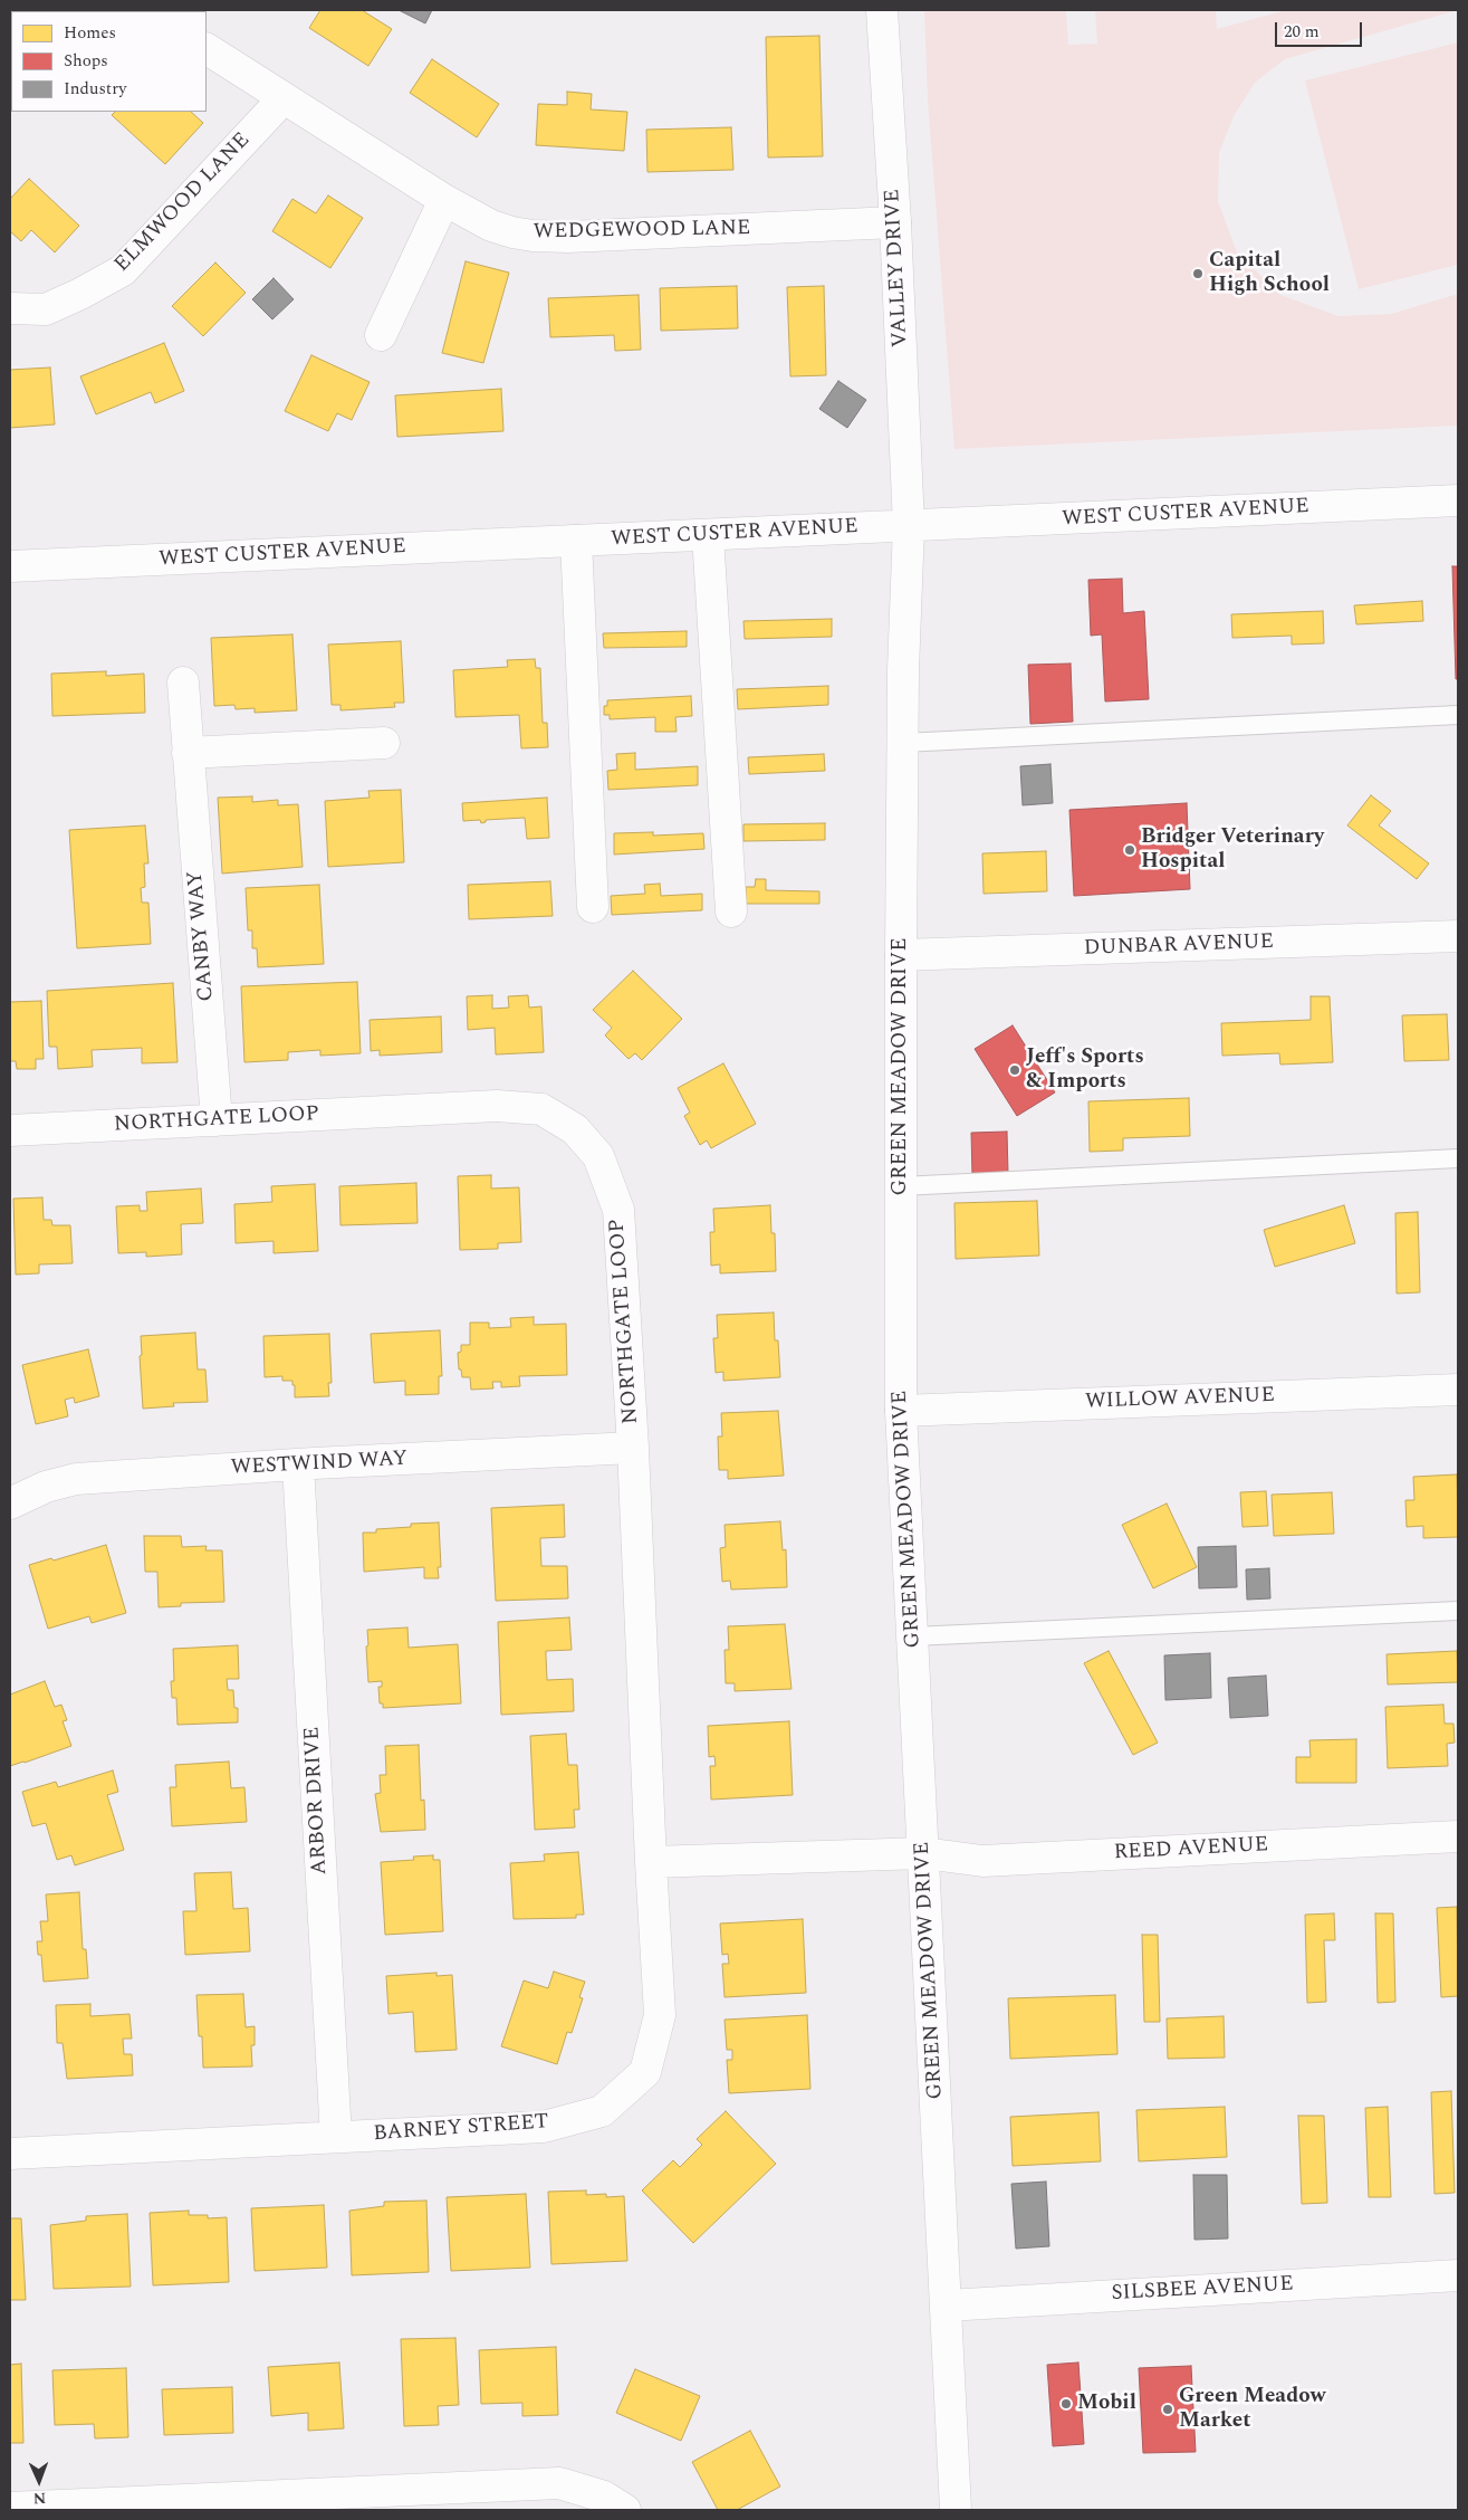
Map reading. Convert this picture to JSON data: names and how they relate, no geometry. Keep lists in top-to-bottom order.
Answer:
{
  "streets": {
    "street": [
      "ELMWOOD LANE",
      "WEDGEWOOD LANE",
      "VALLEY DRIVE",
      "WEST CUSTER AVENUE",
      "CANBY WAY",
      "DUNBAR AVENUE",
      "GREEN MEADOW DRIVE",
      "NORTHGATE LOOP",
      "WILLOW AVENUE",
      "WESTWIND WAY",
      "ARBOR DRIVE",
      "REED AVENUE",
      "BARNEY STREET",
      "SILSBEE AVENUE"
    ]
  },
  "crossings": [
    ["ELMWOOD LANE", "WEDGEWOOD LANE"],
    ["WEDGEWOOD LANE", "VALLEY DRIVE"],
    ["VALLEY DRIVE", "WEST CUSTER AVENUE"],
    ["VALLEY DRIVE", "GREEN MEADOW DRIVE"],
    ["WEST CUSTER AVENUE", "GREEN MEADOW DRIVE"],
    ["CANBY WAY", "NORTHGATE LOOP"],
    ["DUNBAR AVENUE", "GREEN MEADOW DRIVE"],
    ["GREEN MEADOW DRIVE", "WILLOW AVENUE"],
    ["GREEN MEADOW DRIVE", "REED AVENUE"],
    ["GREEN MEADOW DRIVE", "SILSBEE AVENUE"],
    ["NORTHGATE LOOP", "WESTWIND WAY"],
    ["NORTHGATE LOOP", "BARNEY STREET"],
    ["WESTWIND WAY", "ARBOR DRIVE"],
    ["ARBOR DRIVE", "BARNEY STREET"]
  ],
  "places": [
    "Capital High School",
    "Bridger Veterinary Hospital",
    "Jeff's Sports & Imports",
    "Mobil",
    "Green Meadow Market"
  ],
  "legend": ["Homes", "Shops", "Industry"],
  "scale_bar": "20 m",
  "north": "bottom"
}
